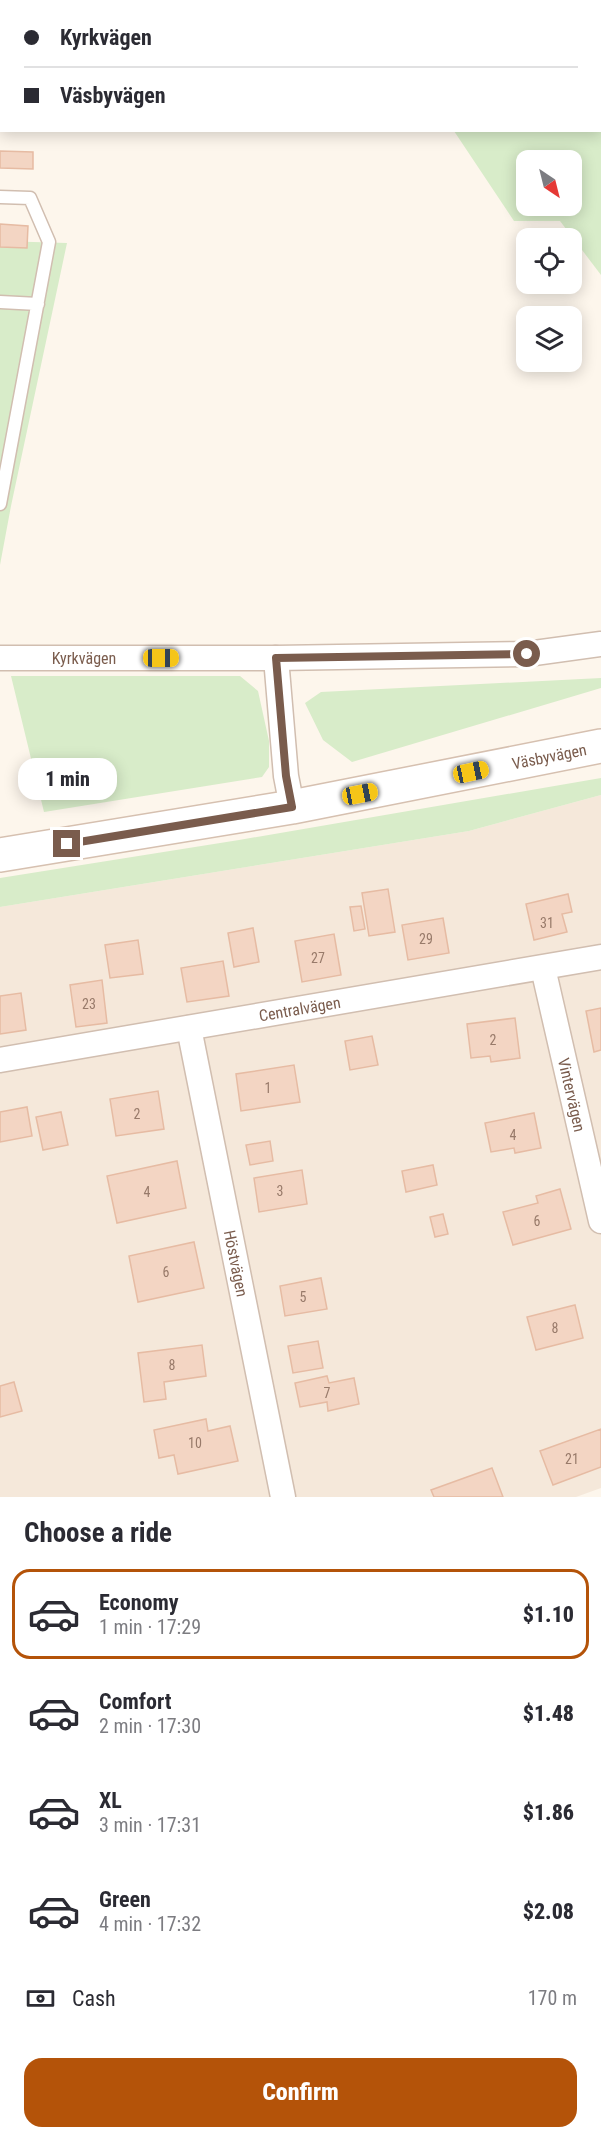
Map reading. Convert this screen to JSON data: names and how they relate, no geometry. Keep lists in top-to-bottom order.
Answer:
{
  "streets": {
    "main road": ["Väsbyvägen"],
    "street": [
      "Kyrkvägen",
      "Centralvägen",
      "Vintervägen",
      "Höstvägen"
    ]
  },
  "crossings": [
    ["Centralvägen", "Vintervägen"],
    ["Centralvägen", "Höstvägen"]
  ],
  "house_numbers": [
    "31",
    "29",
    "27",
    "23",
    "2",
    "1",
    "2",
    "4",
    "3",
    "4",
    "6",
    "6",
    "5",
    "8",
    "8",
    "7",
    "10",
    "21"
  ],
  "north": "bottom right",
  "page": {
    "banner": ["Kyrkvägen", "Väsbyvägen"],
    "bubble": "1 min",
    "heading": "Choose a ride",
    "list": [
      {
        "name": "Economy",
        "note": "1 min · 17:29",
        "value": "$1.10"
      },
      {
        "name": "Comfort",
        "note": "2 min · 17:30",
        "value": "$1.48"
      },
      {
        "name": "XL",
        "note": "3 min · 17:31",
        "value": "$1.86"
      },
      {
        "name": "Green",
        "note": "4 min · 17:32",
        "value": "$2.08"
      }
    ],
    "pay": ["Cash", "170 m"],
    "buttons": "Confirm"
  }
}
